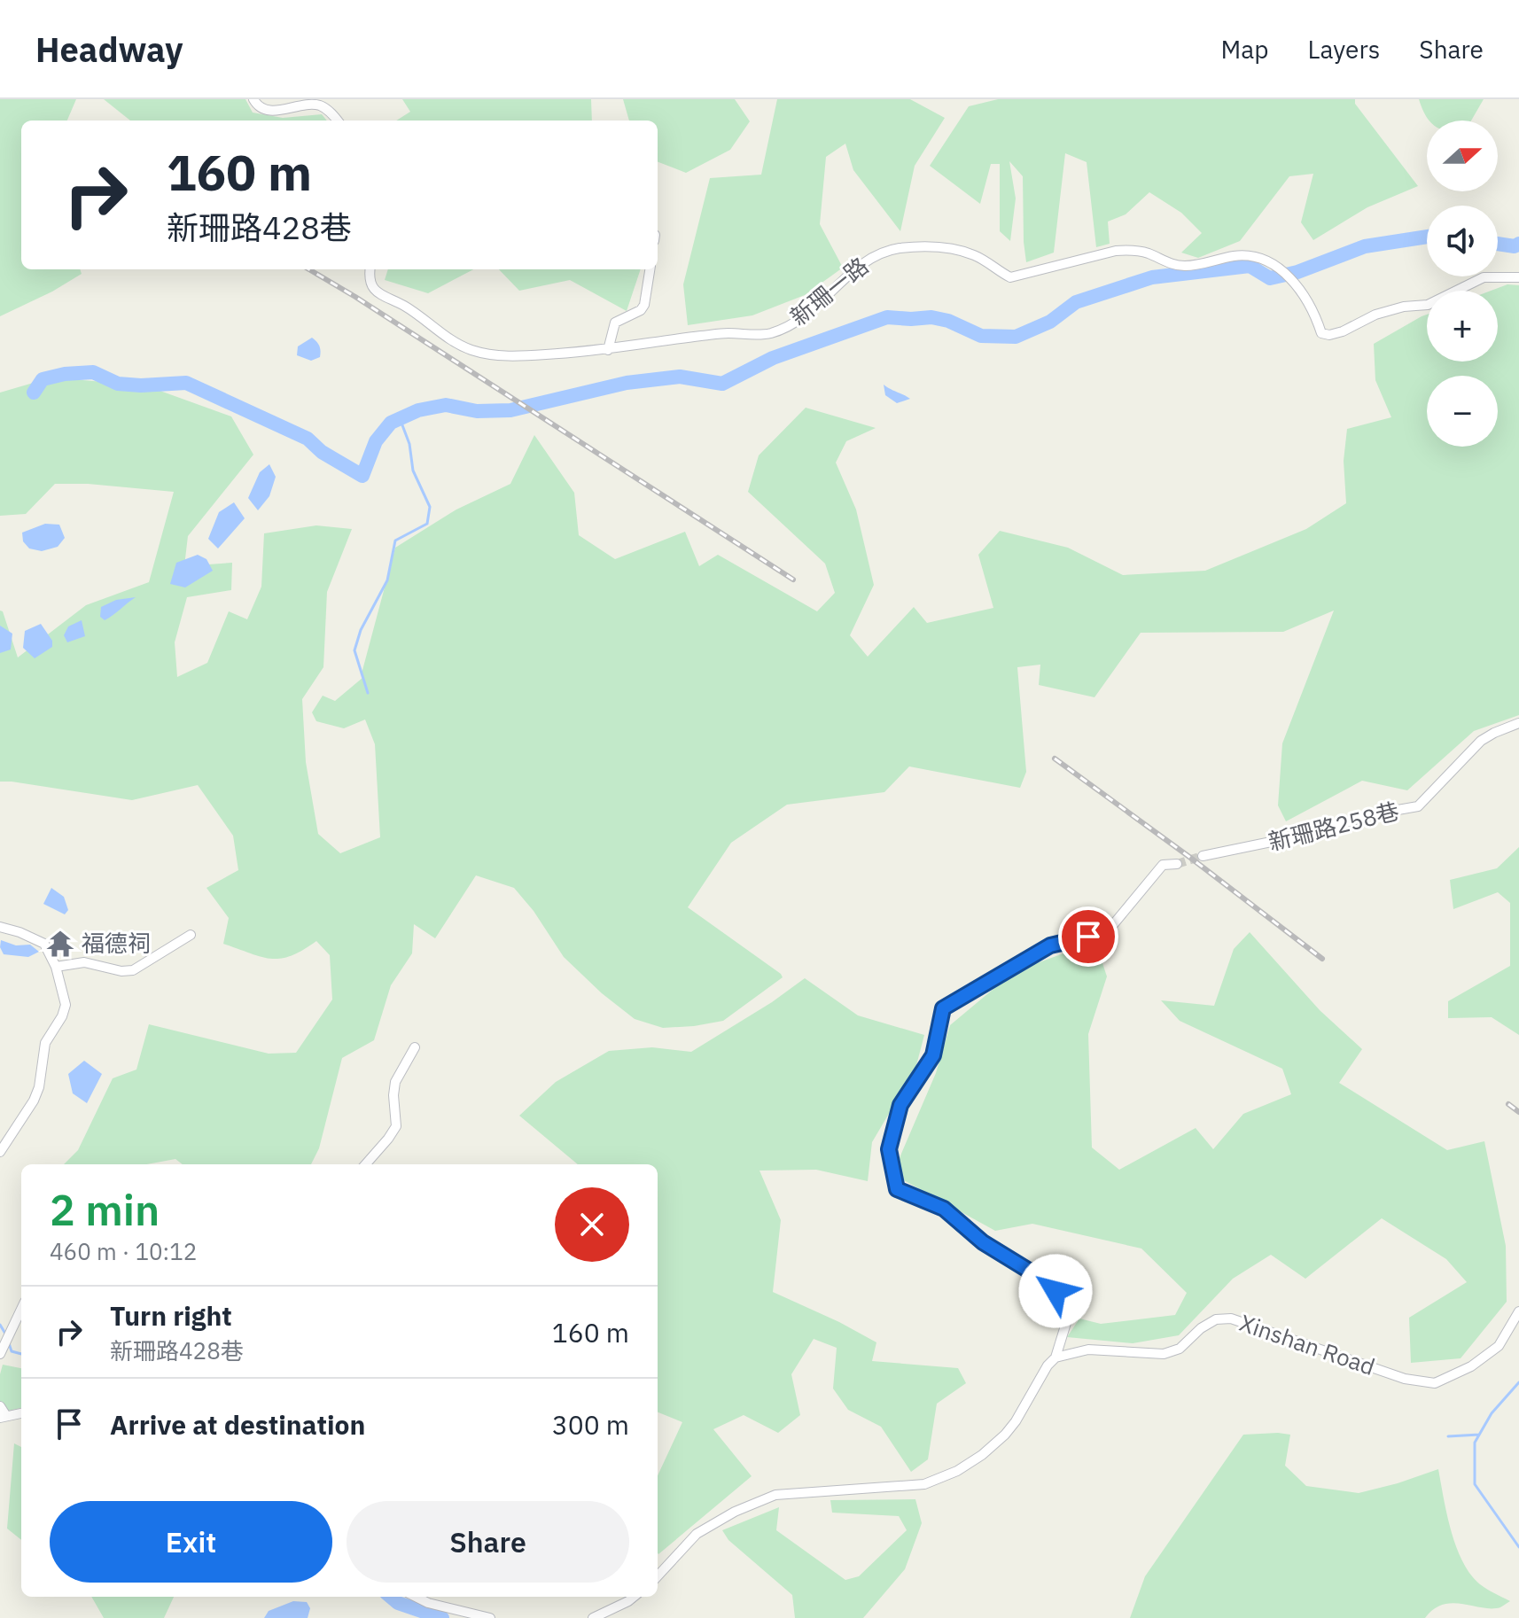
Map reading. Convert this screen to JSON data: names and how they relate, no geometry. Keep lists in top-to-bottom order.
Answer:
{
  "streets": {
    "street": ["新珊一路", "新珊路258巷", "Xinshan Road"]
  },
  "places": {
    "temple": ["福德祠"]
  },
  "north": "right",
  "page": {
    "header": "Headway",
    "nav": ["Map", "Layers", "Share"],
    "map_buttons": ["+", "−"],
    "turn": ["160 m", "新珊路428巷"],
    "heading": ["2 min", "460 m · 10:12"],
    "list": [
      {
        "name": "Turn right",
        "note": "新珊路428巷",
        "value": "160 m"
      },
      {
        "name": "Arrive at destination",
        "value": "300 m"
      }
    ],
    "buttons": ["Exit", "Share"]
  }
}
